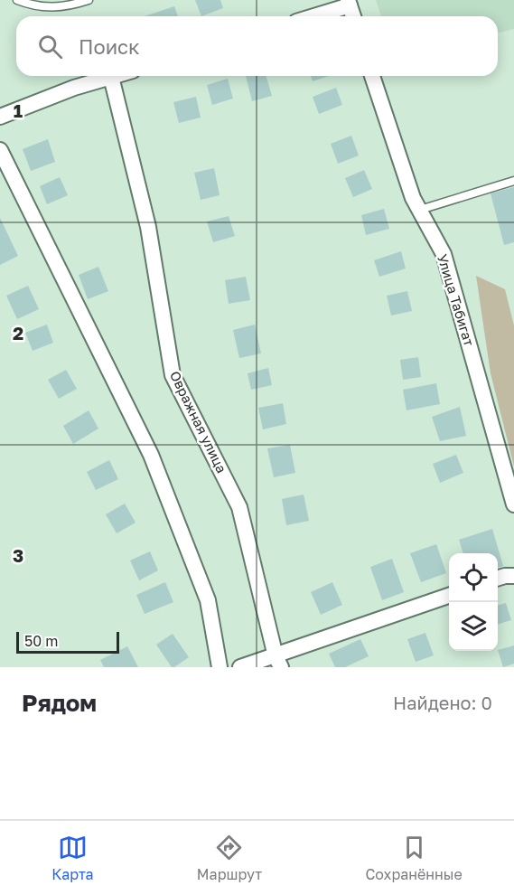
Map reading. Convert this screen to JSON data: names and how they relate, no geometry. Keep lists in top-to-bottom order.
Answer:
{
  "streets": {
    "street": ["Улица Табигат", "Овражная улица"]
  },
  "scale_bar": "50 m",
  "page": {
    "search": "Поиск",
    "scale": "50 m",
    "heading": ["Рядом", "Найдено: 0"],
    "nav": ["Карта", "Маршрут", "Сохранённые"]
  },
  "grid": {
    "rows": ["1", "2", "3"]
  }
}
